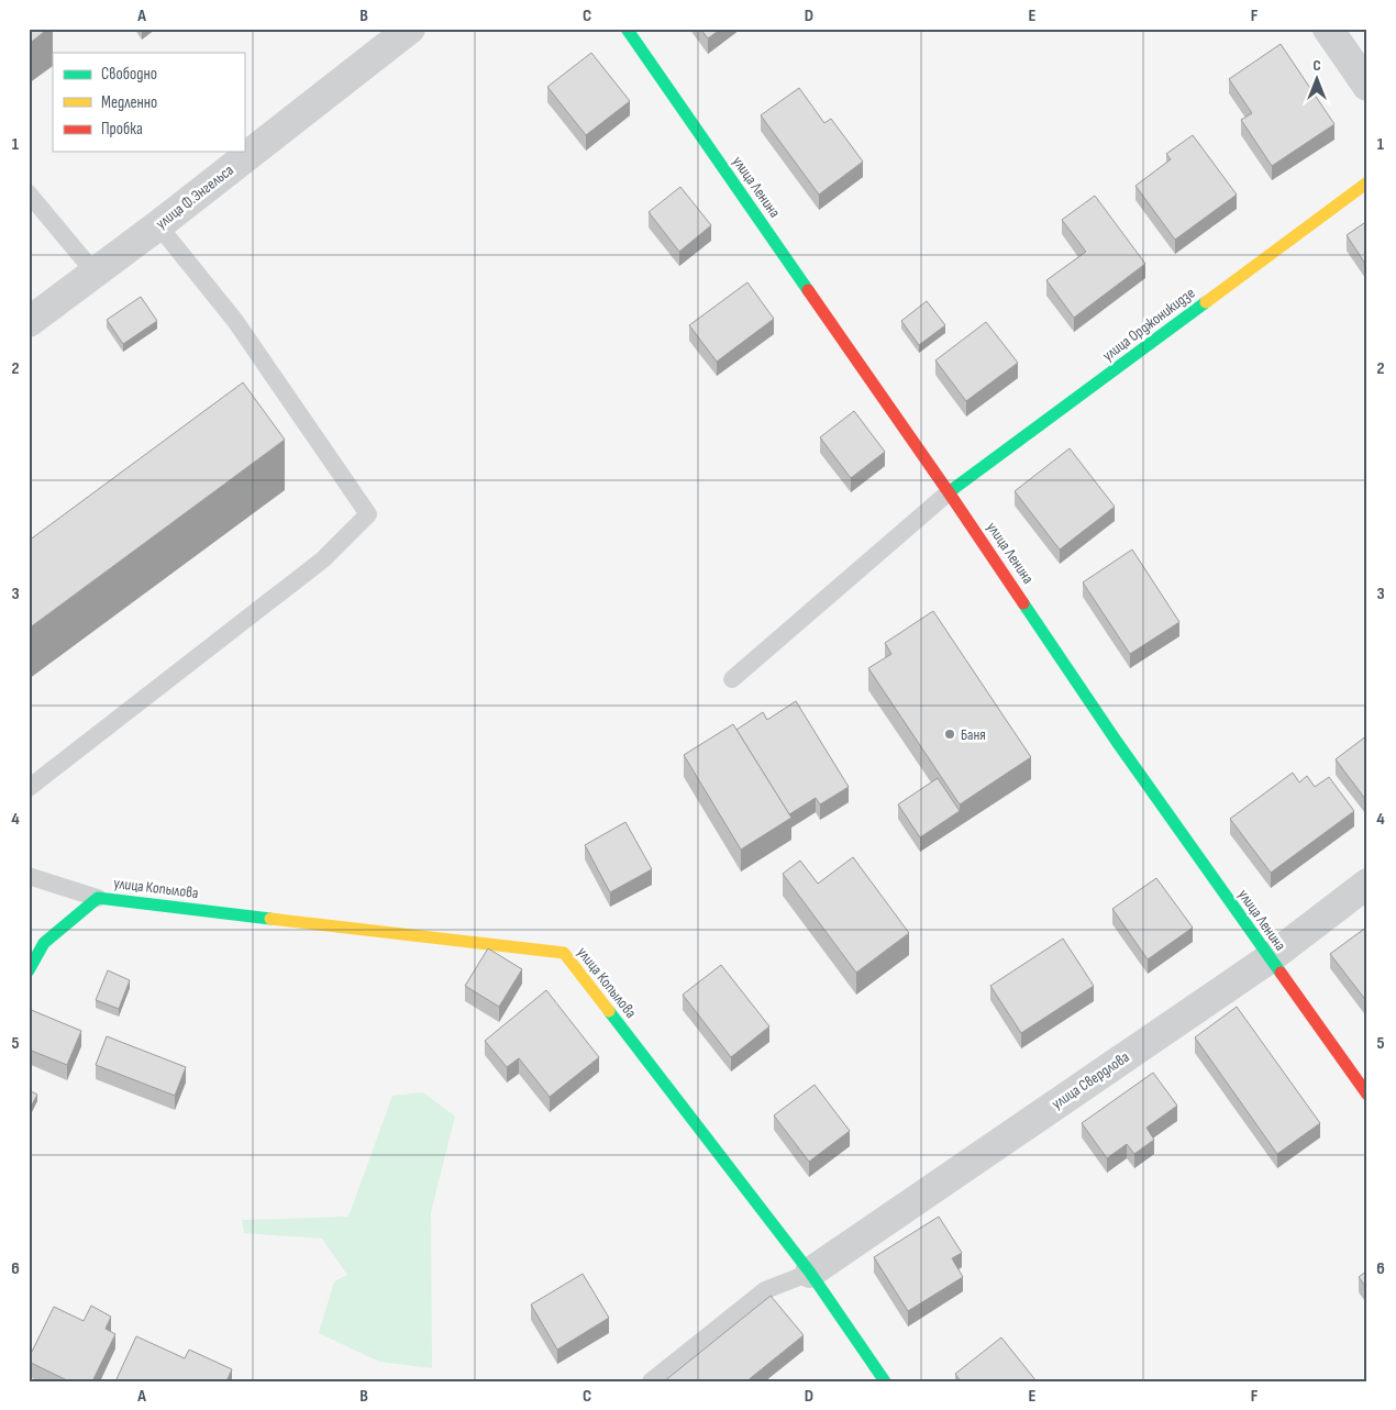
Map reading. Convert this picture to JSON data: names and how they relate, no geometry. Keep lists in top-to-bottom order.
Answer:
{
  "streets": {
    "street": [
      "улица Ленина",
      "улица Ф.Энгельса",
      "улица Орджоникидзе",
      "улица Копылова",
      "улица Свердлова"
    ]
  },
  "crossings": [
    ["улица Ленина", "улица Орджоникидзе"],
    ["улица Ленина", "улица Свердлова"],
    ["улица Копылова", "улица Свердлова"]
  ],
  "places": ["Баня"],
  "legend": ["Свободно", "Медленно", "Пробка"],
  "north": "top",
  "grid": {
    "columns": [
      "A",
      "B",
      "C",
      "D",
      "E",
      "F"
    ],
    "rows": [
      "1",
      "2",
      "3",
      "4",
      "5",
      "6"
    ]
  }
}
